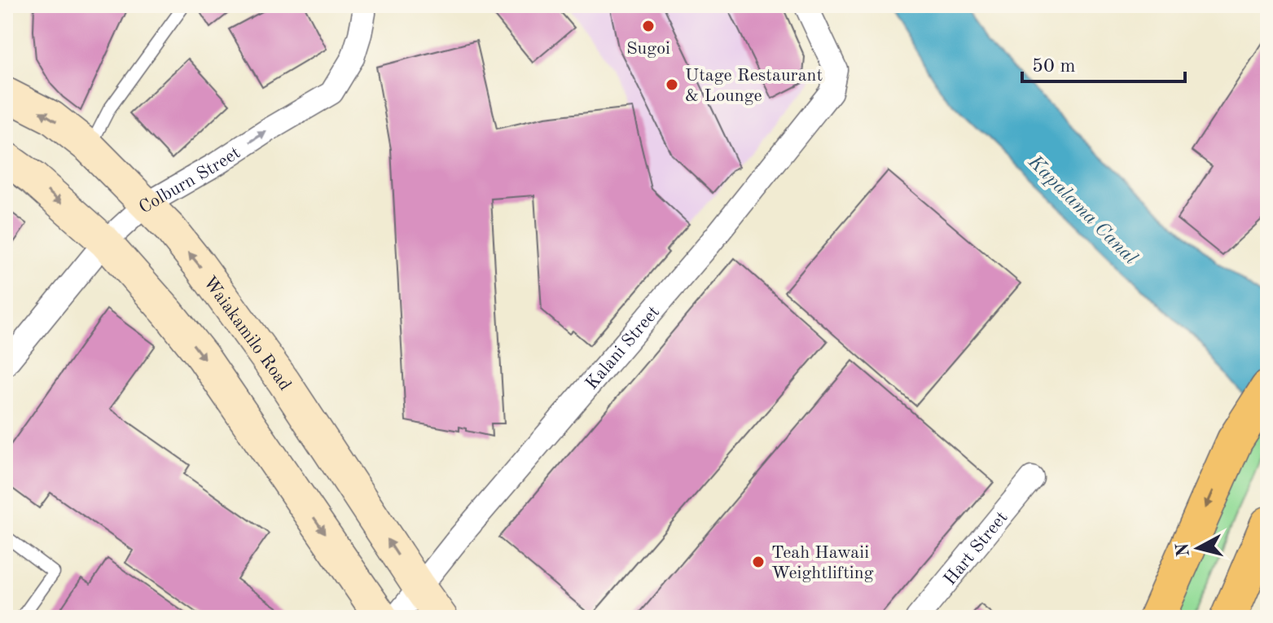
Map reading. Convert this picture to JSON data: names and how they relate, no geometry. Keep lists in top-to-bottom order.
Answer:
{
  "streets": {
    "main road": ["Waiakamilo Road"],
    "street": ["Colburn Street", "Kalani Street", "Hart Street"]
  },
  "crossings": [
    ["Colburn Street", "Waiakamilo Road"],
    ["Waiakamilo Road", "Kalani Street"]
  ],
  "one_way": ["Colburn Street"],
  "water": ["Kapalama Canal"],
  "places": ["Sugoi", "Utage Restaurant & Lounge", "Teah Hawaii Weightlifting"],
  "scale_bar": "50 m",
  "north": "left"
}
